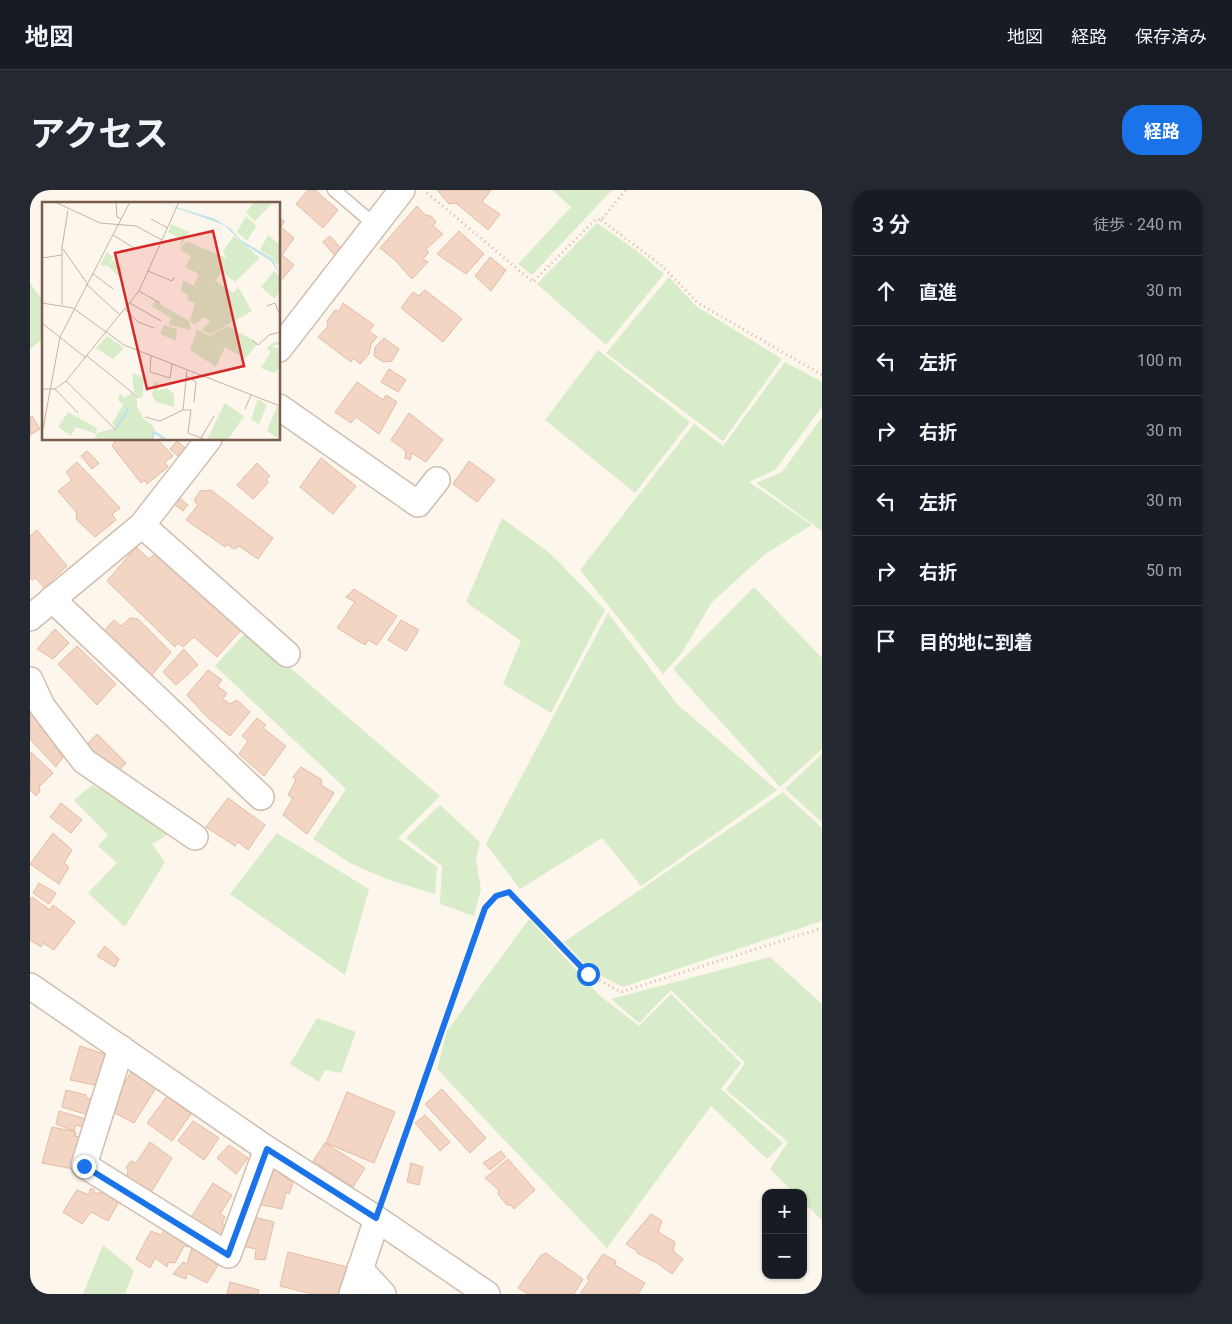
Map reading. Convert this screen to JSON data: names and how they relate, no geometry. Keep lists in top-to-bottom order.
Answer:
{
  "page": {
    "header": "地図",
    "nav": ["地図", "経路", "保存済み"],
    "title": "アクセス",
    "buttons": "経路",
    "heading": ["3 分", "徒歩 · 240 m"],
    "list": [
      ["直進", "30 m"],
      ["左折", "100 m"],
      ["右折", "30 m"],
      ["左折", "30 m"],
      ["右折", "50 m"],
      "目的地に到着"
    ],
    "map_buttons": ["+", "−"]
  }
}
